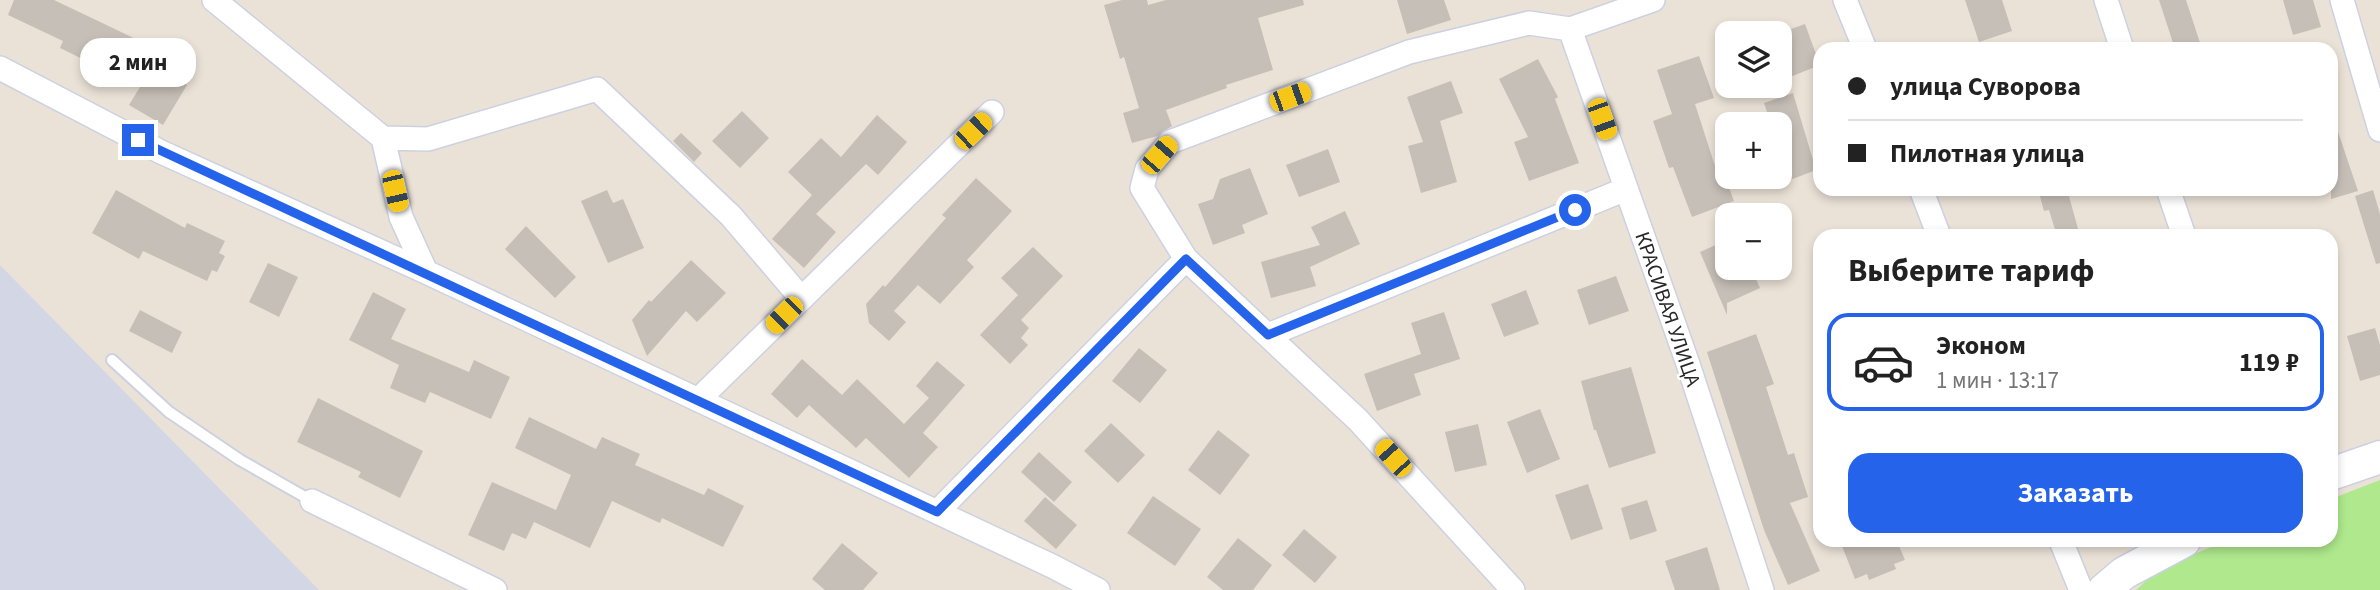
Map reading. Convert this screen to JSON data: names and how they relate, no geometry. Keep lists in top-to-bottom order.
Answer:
{
  "streets": {
    "street": ["КРАСИВАЯ УЛИЦА"]
  },
  "page": {
    "map_buttons": ["+", "−"],
    "bubble": "2 мин",
    "banner": ["улица Суворова", "Пилотная улица"],
    "heading": "Выберите тариф",
    "list": [
      {
        "name": "Эконом",
        "note": "1 мин · 13:17",
        "value": "119 ₽"
      }
    ],
    "buttons": "Заказать"
  }
}
